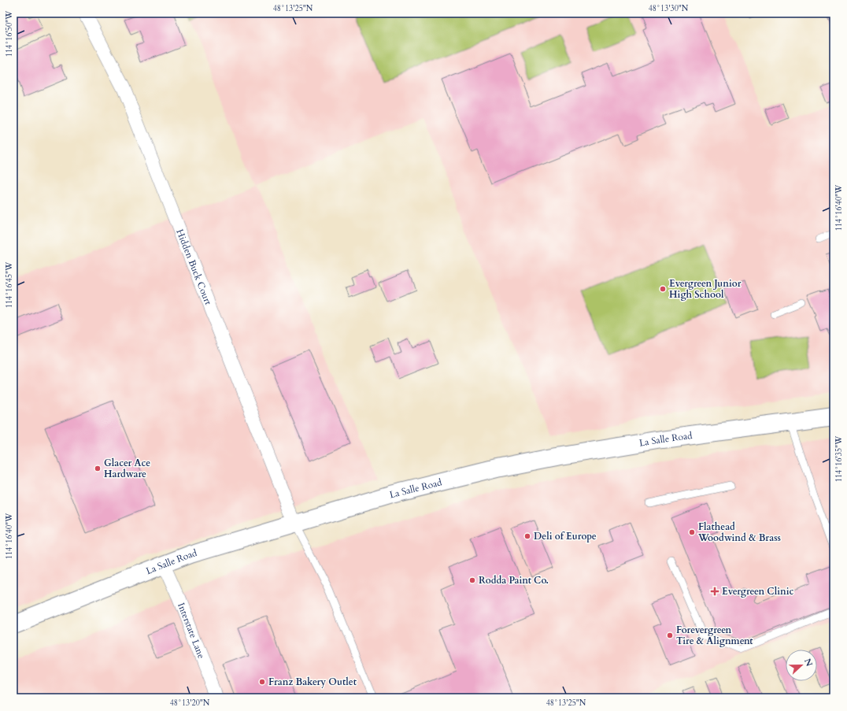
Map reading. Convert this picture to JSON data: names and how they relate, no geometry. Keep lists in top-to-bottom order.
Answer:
{
  "streets": {
    "highway": ["La Salle Road"],
    "street": ["Hidden Buck Court", "Interstate Lane"]
  },
  "crossings": [
    ["Hidden Buck Court", "La Salle Road"],
    ["La Salle Road", "Interstate Lane"]
  ],
  "places": {
    "other": [
      "Evergreen Junior High School",
      "Glacer Ace Hardware",
      "Flathead Woodwind & Brass",
      "Deli of Europe",
      "Rodda Paint Co.",
      "Forevergreen Tire & Alignment",
      "Franz Bakery Outlet"
    ],
    "health": ["Evergreen Clinic"]
  },
  "north": "right",
  "coordinates": [
    "48°13'25\"N",
    "48°13'30\"N",
    "114°16'50\"W",
    "114°16'40\"W",
    "114°16'45\"W",
    "114°16'35\"W",
    "48°13'20\"N"
  ]
}
